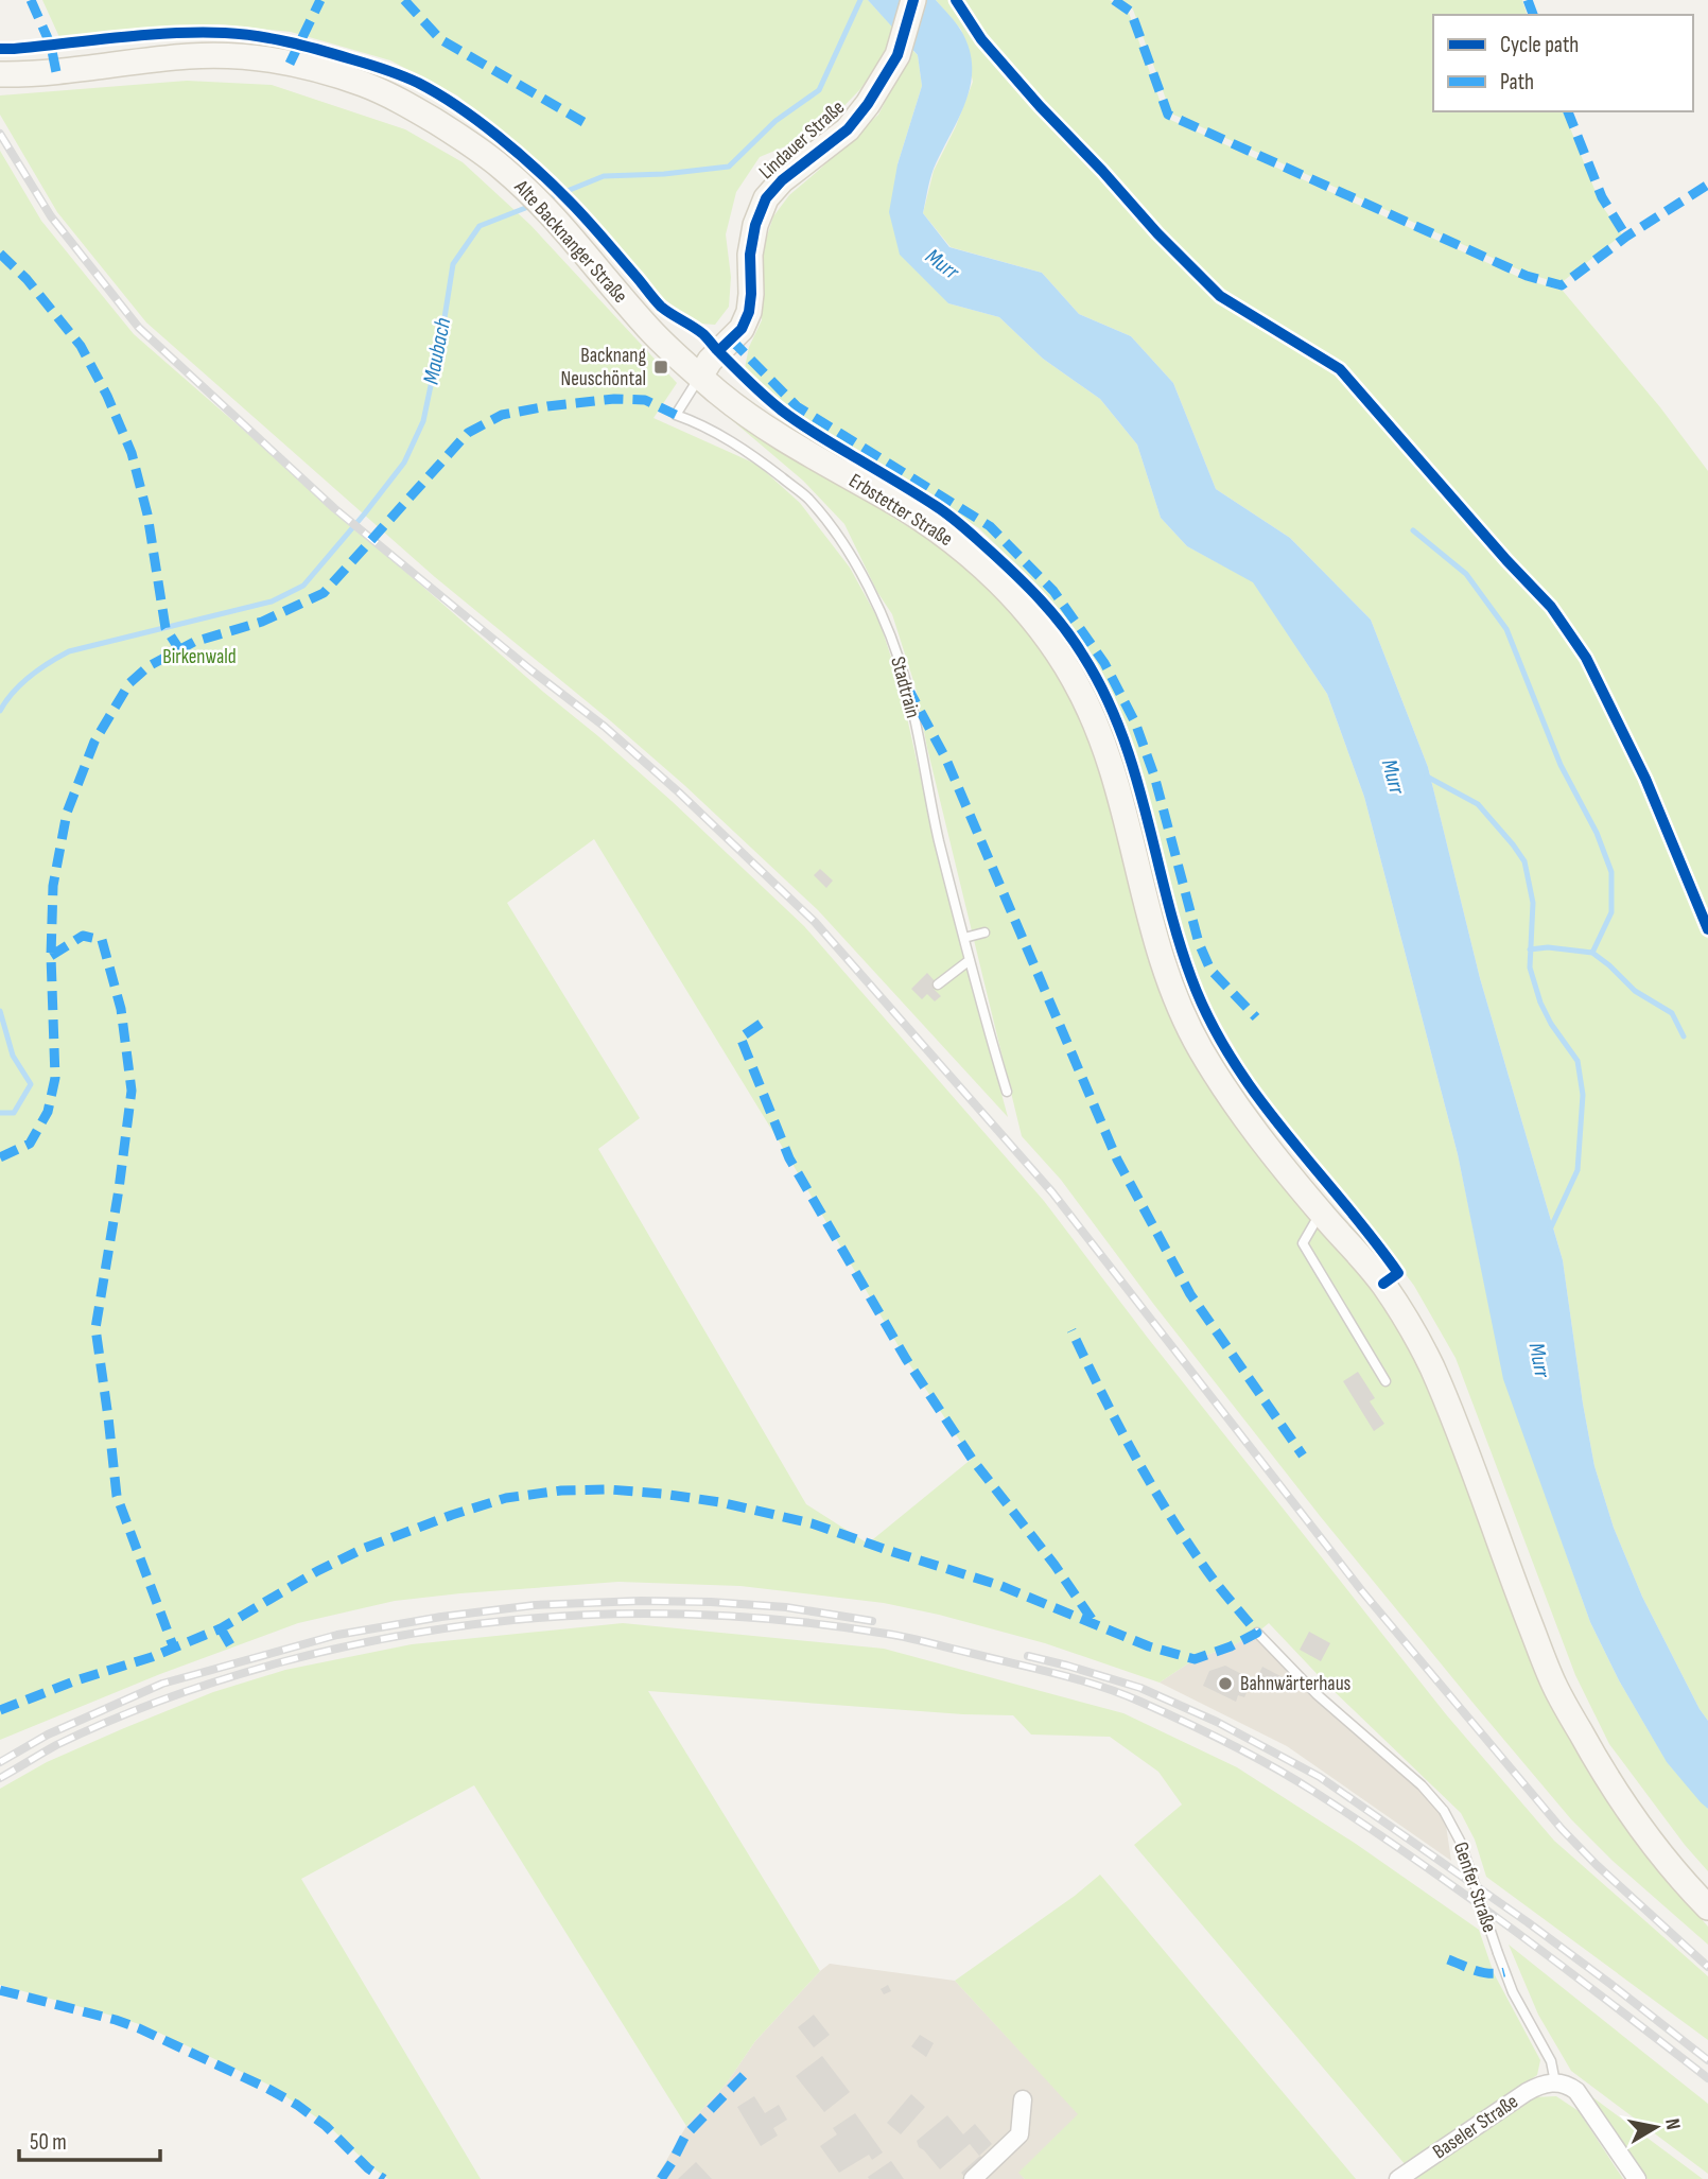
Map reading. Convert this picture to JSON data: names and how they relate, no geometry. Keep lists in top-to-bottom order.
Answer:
{
  "streets": {
    "street": [
      "Lindauer Straße",
      "Alte Backnanger Straße",
      "Erbstetter Straße",
      "Baseler Straße"
    ],
    "lane": ["Stadtrain", "Genfer Straße"]
  },
  "crossings": [
    ["Lindauer Straße", "Alte Backnanger Straße"],
    ["Lindauer Straße", "Erbstetter Straße"],
    ["Lindauer Straße", "Stadtrain"],
    ["Alte Backnanger Straße", "Erbstetter Straße"],
    ["Alte Backnanger Straße", "Stadtrain"],
    ["Erbstetter Straße", "Stadtrain"],
    ["Genfer Straße", "Baseler Straße"]
  ],
  "water": ["Murr", "Maubach"],
  "parks": ["Birkenwald"],
  "places": {
    "transit": ["Backnang Neuschöntal"],
    "other": ["Bahnwärterhaus"]
  },
  "legend": ["Cycle path", "Path"],
  "scale_bar": "50 m",
  "north": "right"
}
